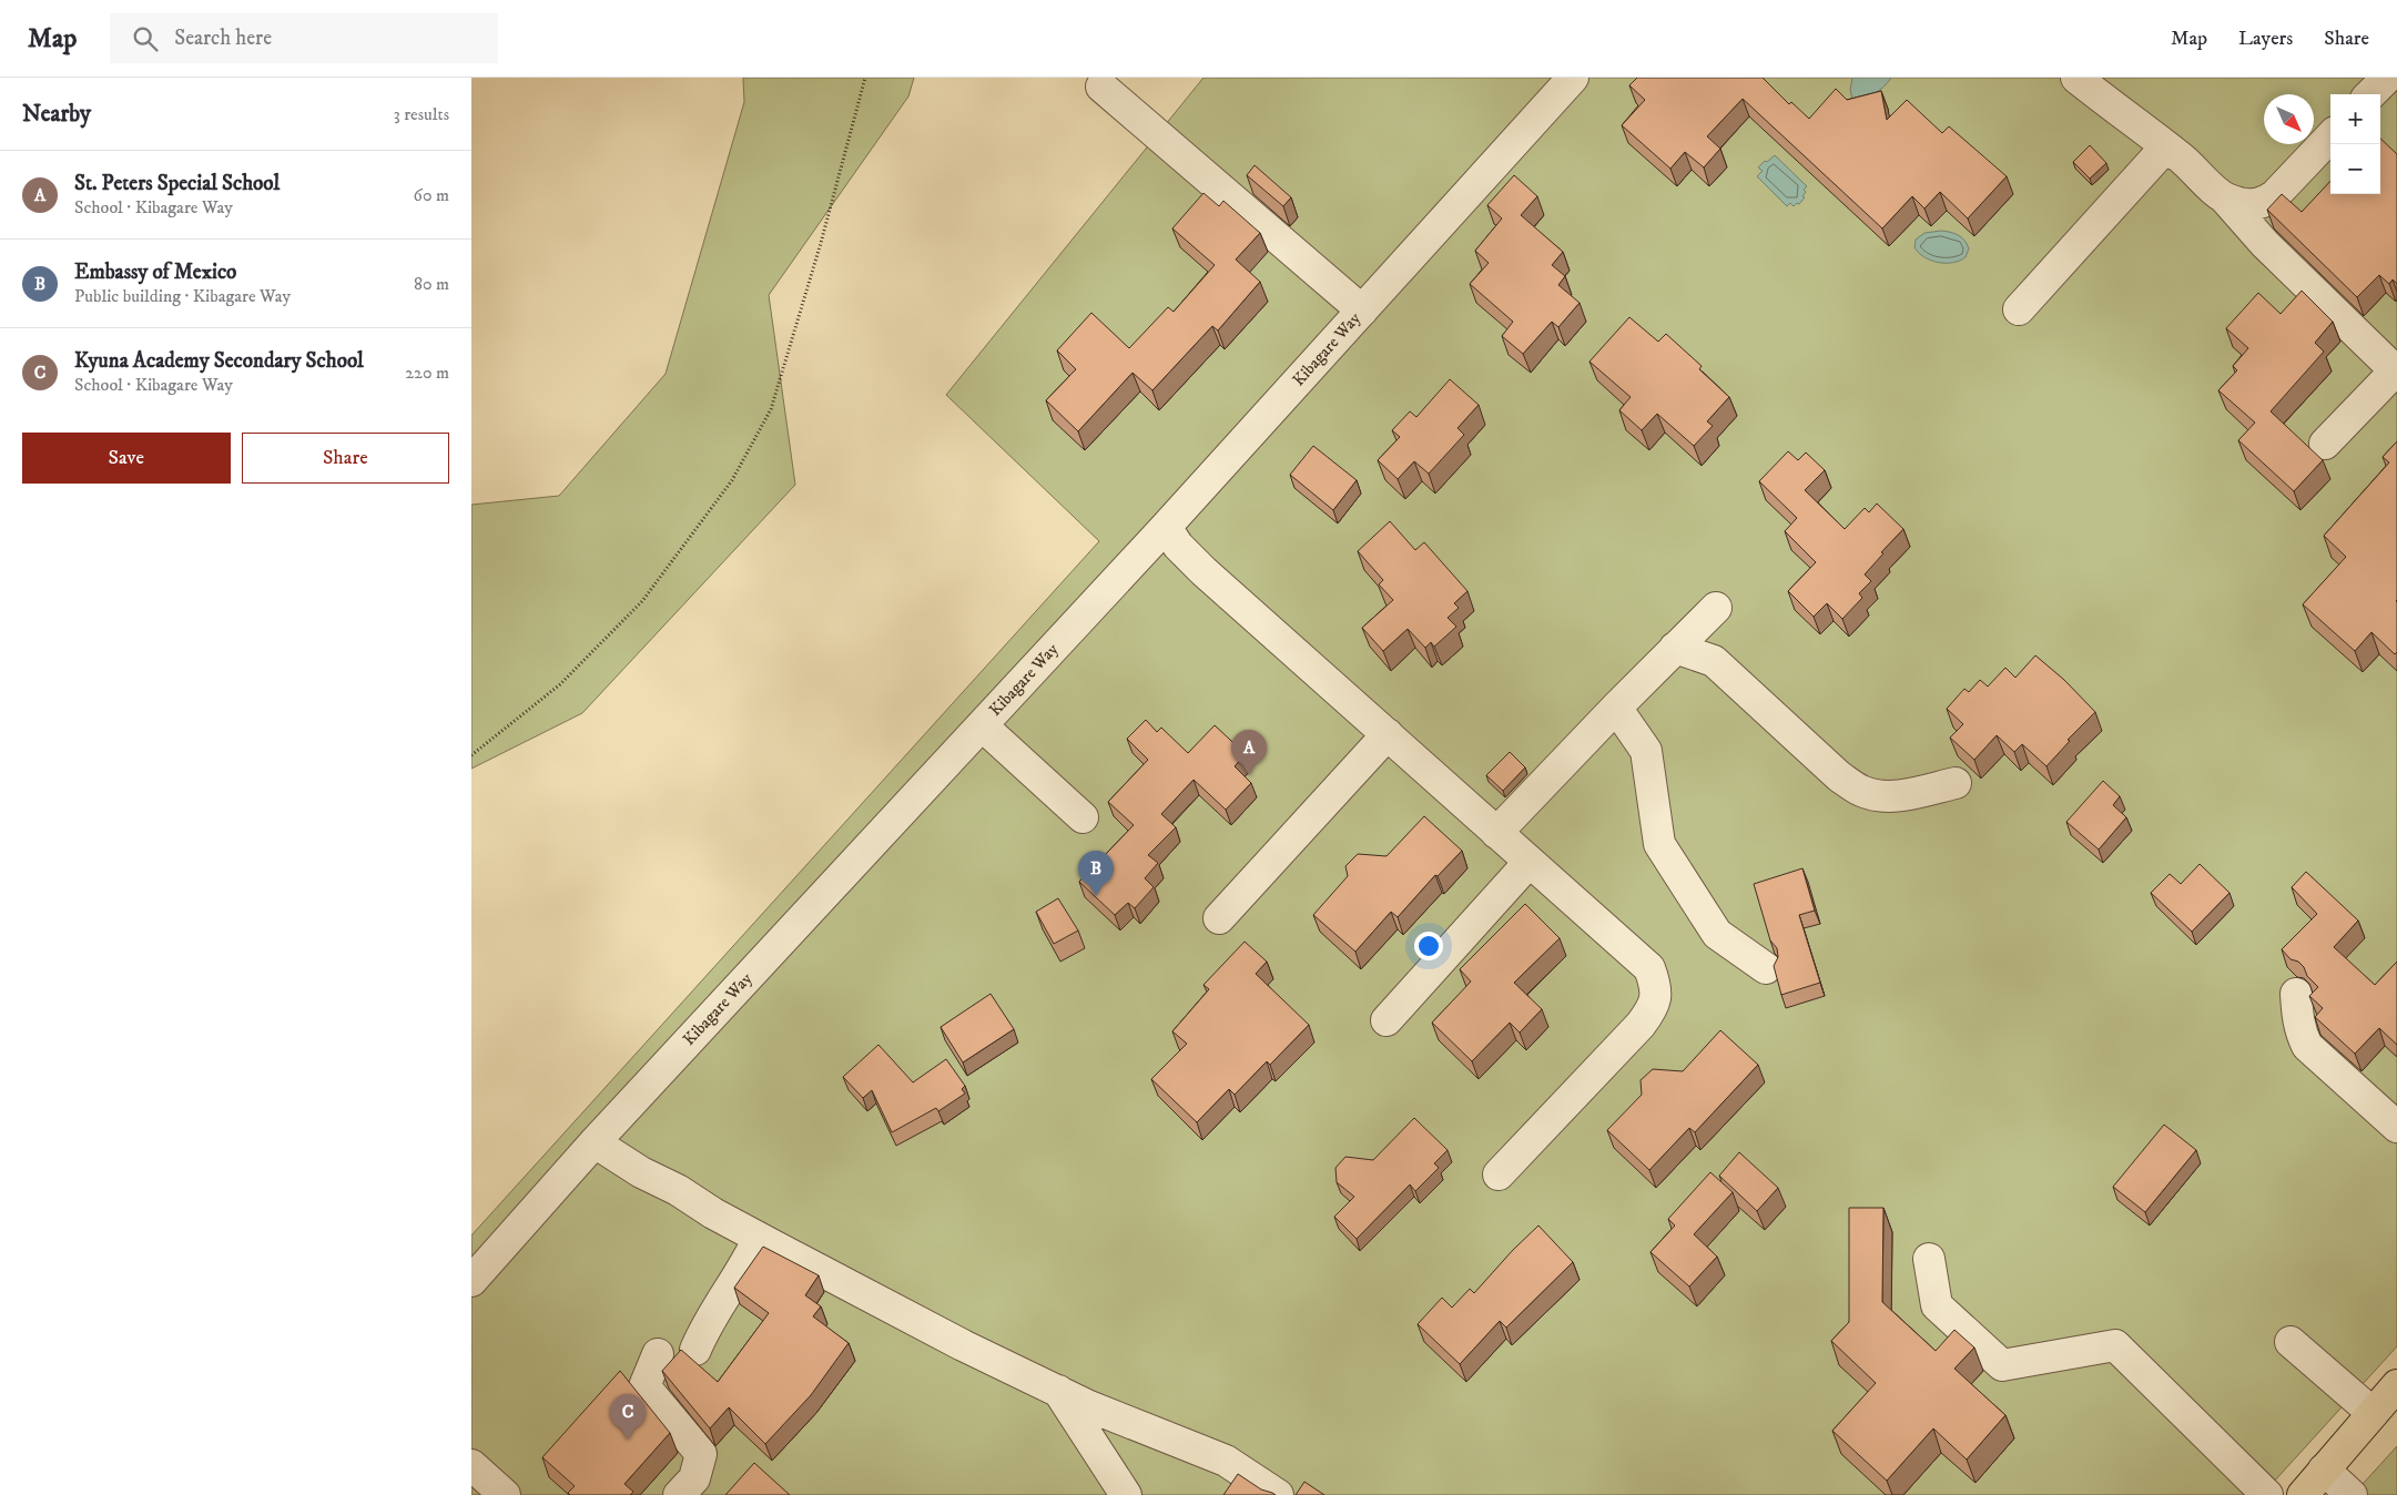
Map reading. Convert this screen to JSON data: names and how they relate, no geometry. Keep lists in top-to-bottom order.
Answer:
{
  "streets": {
    "street": ["Kibagare Way"]
  },
  "north": "bottom right",
  "page": {
    "header": "Map",
    "search": "Search here",
    "nav": ["Map", "Layers", "Share"],
    "heading": ["Nearby", "3 results"],
    "map_buttons": ["+", "−"],
    "list": [
      {
        "mark": "A",
        "name": "St. Peters Special School",
        "note": "School · Kibagare Way",
        "value": "60 m"
      },
      {
        "mark": "B",
        "name": "Embassy of Mexico",
        "note": "Public building · Kibagare Way",
        "value": "80 m"
      },
      {
        "mark": "C",
        "name": "Kyuna Academy Secondary School",
        "note": "School · Kibagare Way",
        "value": "220 m"
      }
    ],
    "buttons": ["Save", "Share"],
    "pins": ["A", "B", "C"]
  }
}
